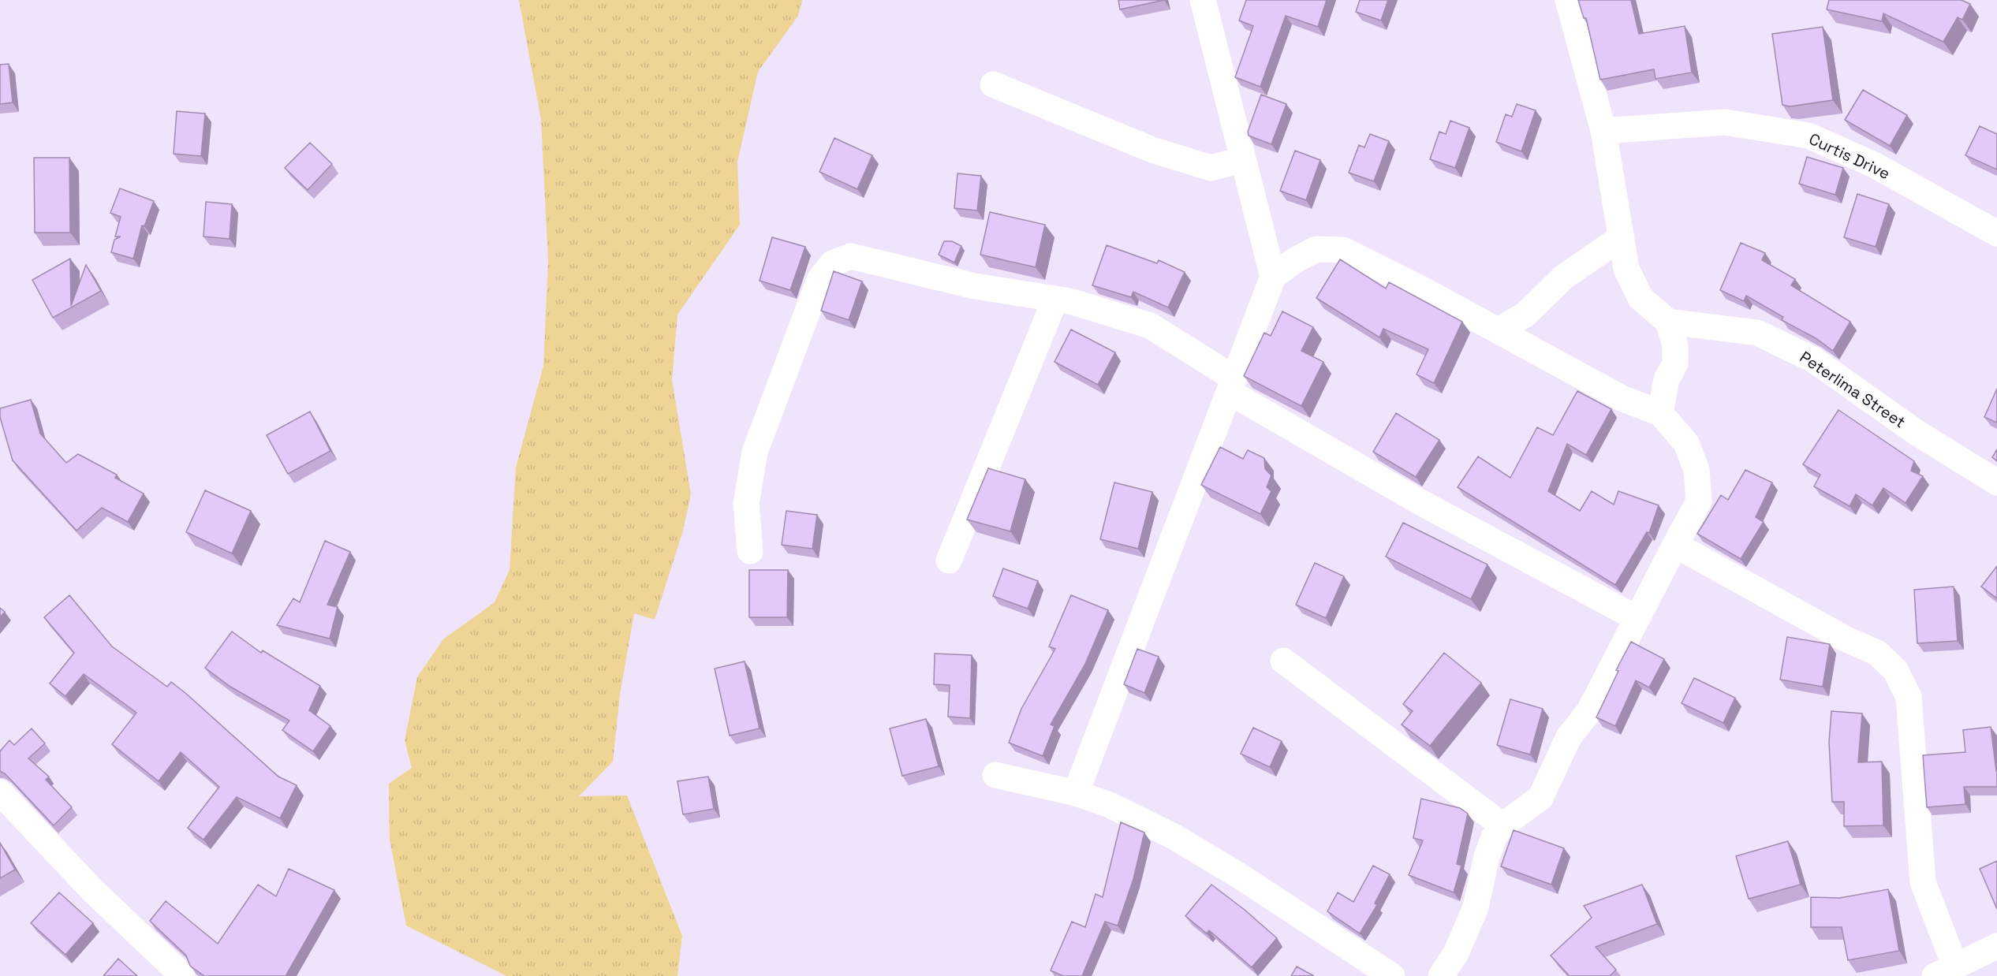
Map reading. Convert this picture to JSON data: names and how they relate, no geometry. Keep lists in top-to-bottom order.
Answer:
{
  "streets": {
    "street": ["Curtis Drive", "Peterlima Street"]
  }
}
